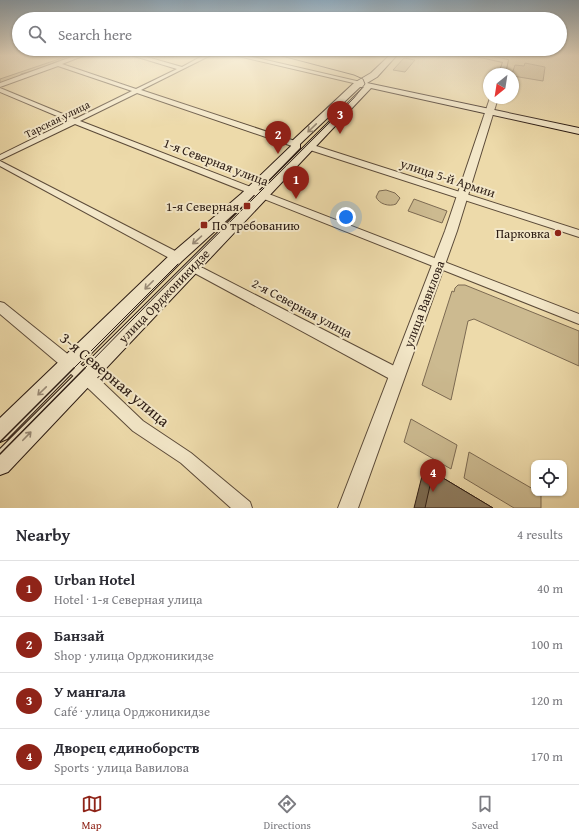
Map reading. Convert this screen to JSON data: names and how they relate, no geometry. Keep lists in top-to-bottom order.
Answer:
{
  "streets": {
    "main road": ["улица Орджоникидзе"],
    "street": [
      "Тарская улица",
      "1-я Северная улица",
      "улица 5-й Армии",
      "улица Вавилова",
      "2-я Северная улица",
      "3-я Северная улица"
    ]
  },
  "crossings": [
    ["Тарская улица", "1-я Северная улица"],
    ["Тарская улица", "улица 5-й Армии"],
    ["1-я Северная улица", "улица Орджоникидзе"],
    ["1-я Северная улица", "улица Вавилова"],
    ["улица 5-й Армии", "улица Орджоникидзе"],
    ["улица 5-й Армии", "улица Вавилова"],
    ["улица Орджоникидзе", "2-я Северная улица"],
    ["улица Орджоникидзе", "3-я Северная улица"],
    ["улица Вавилова", "2-я Северная улица"]
  ],
  "places": {
    "transit": ["1-я Северная", "По требованию"],
    "other": ["Парковка"]
  },
  "north": "bottom left",
  "page": {
    "search": "Search here",
    "pins": [
      "3",
      "2",
      "1",
      "4"
    ],
    "heading": ["Nearby", "4 results"],
    "list": [
      {
        "mark": "1",
        "name": "Urban Hotel",
        "note": "Hotel · 1-я Северная улица",
        "value": "40 m"
      },
      {
        "mark": "2",
        "name": "Банзай",
        "note": "Shop · улица Орджоникидзе",
        "value": "100 m"
      },
      {
        "mark": "3",
        "name": "У мангала",
        "note": "Café · улица Орджоникидзе",
        "value": "120 m"
      },
      {
        "mark": "4",
        "name": "Дворец единоборств",
        "note": "Sports · улица Вавилова",
        "value": "170 m"
      }
    ],
    "nav": ["Map", "Directions", "Saved"]
  }
}
